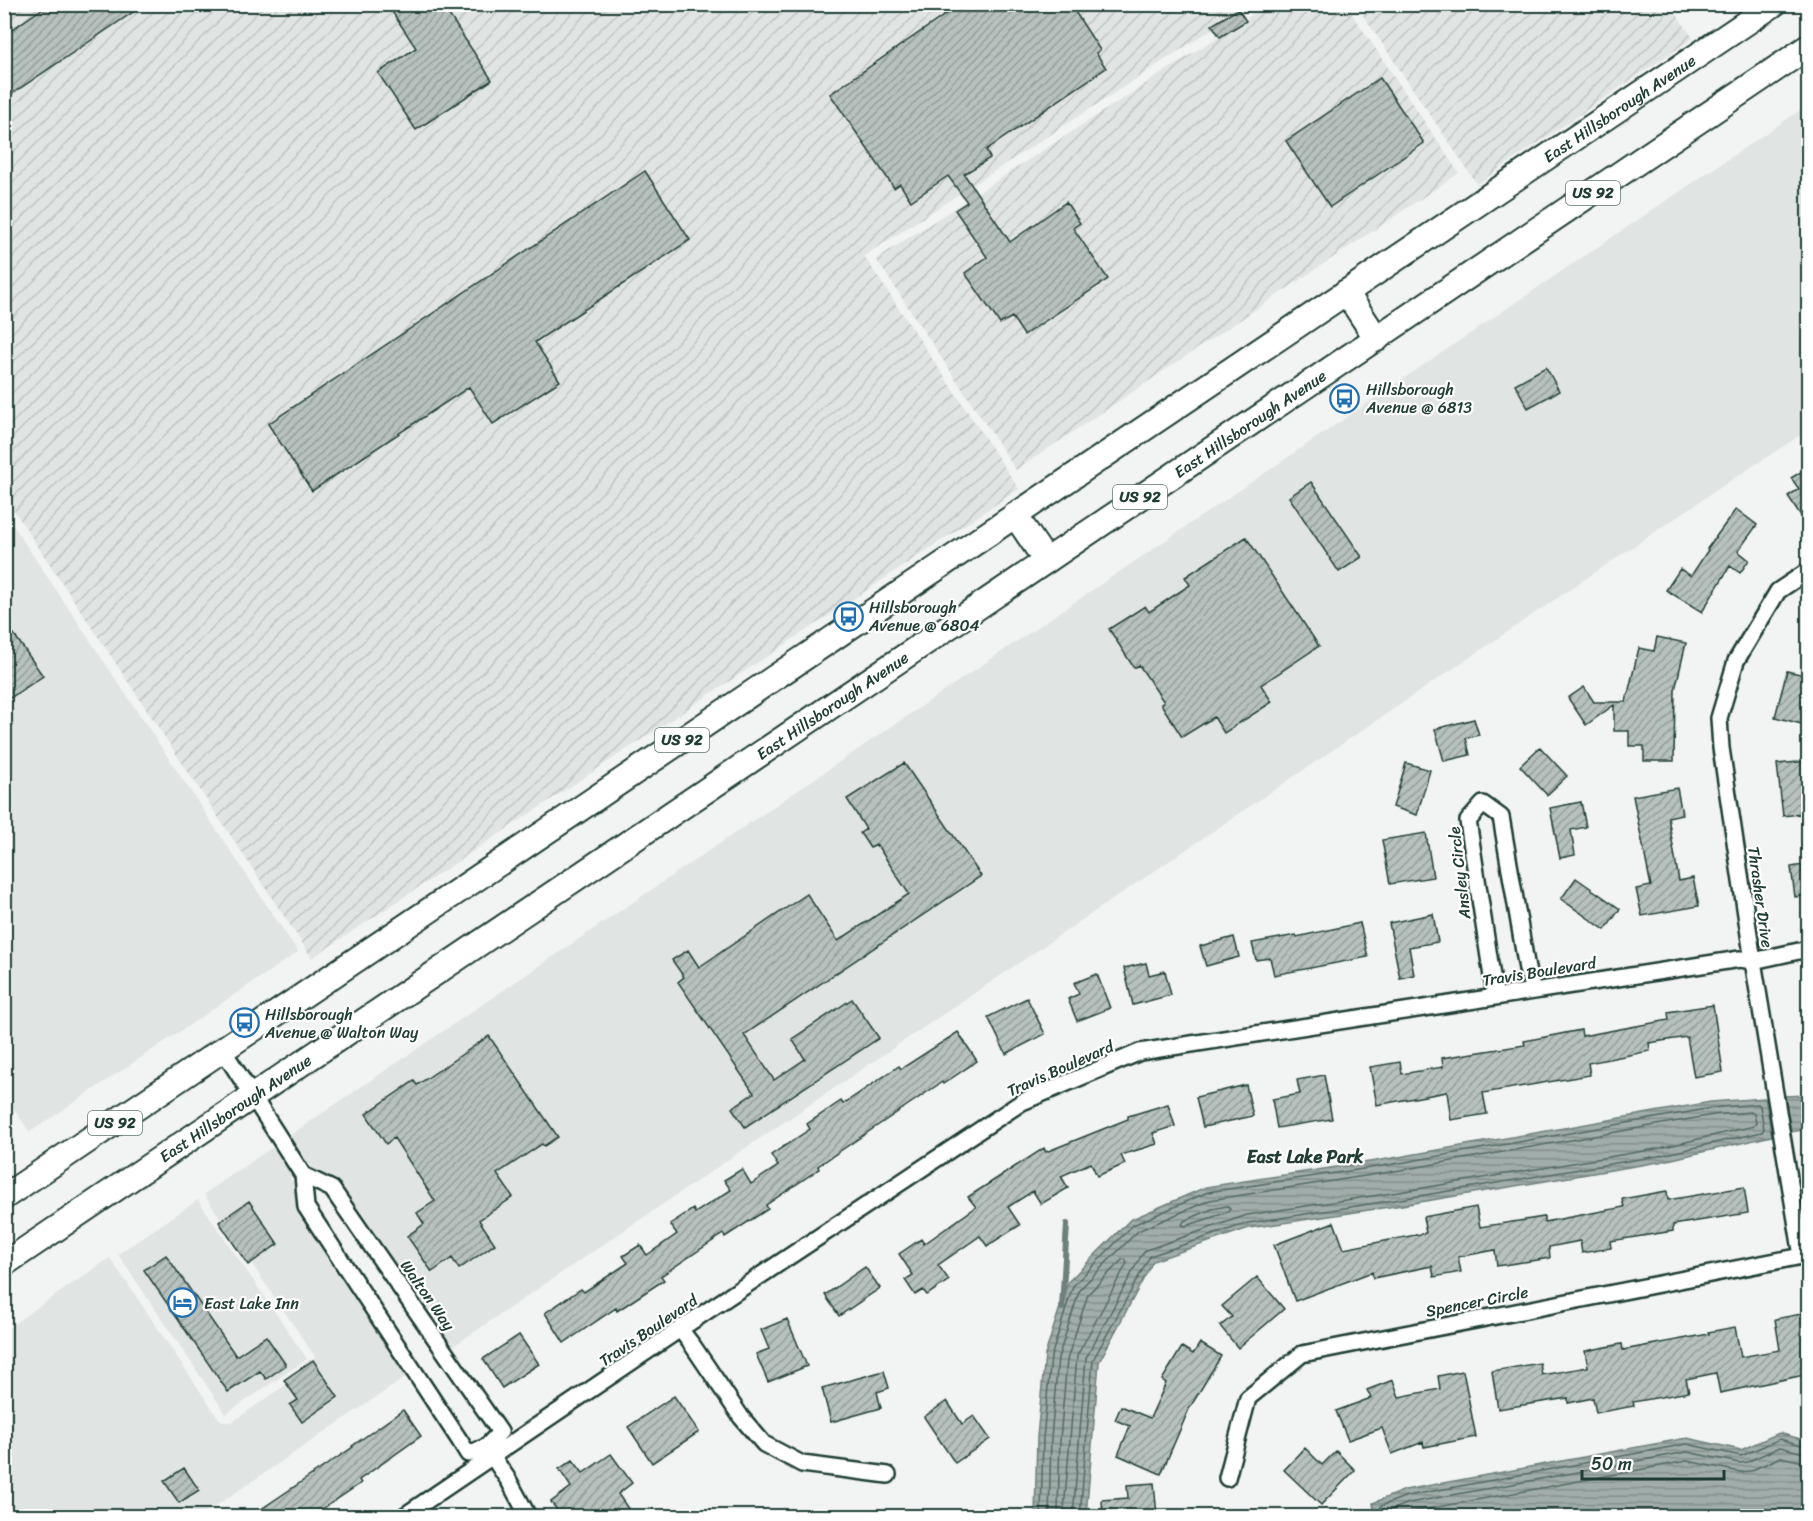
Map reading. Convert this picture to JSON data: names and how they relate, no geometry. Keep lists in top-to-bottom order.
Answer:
{
  "streets": {
    "main road": ["East Hillsborough Avenue", "US 92"],
    "street": [
      "Ansley Circle",
      "Thrasher Drive",
      "Travis Boulevard",
      "Walton Way",
      "Spencer Circle"
    ]
  },
  "crossings": [
    ["Ansley Circle", "Travis Boulevard"],
    ["Thrasher Drive", "Travis Boulevard"],
    ["Thrasher Drive", "Spencer Circle"],
    ["Travis Boulevard", "Walton Way"]
  ],
  "districts": ["East Lake Park"],
  "places": {
    "bus stop": ["Hillsborough Avenue @ 6813", "Hillsborough Avenue @ 6804", "Hillsborough Avenue @ Walton Way"],
    "hotel": ["East Lake Inn"]
  },
  "scale_bar": "50 m"
}
